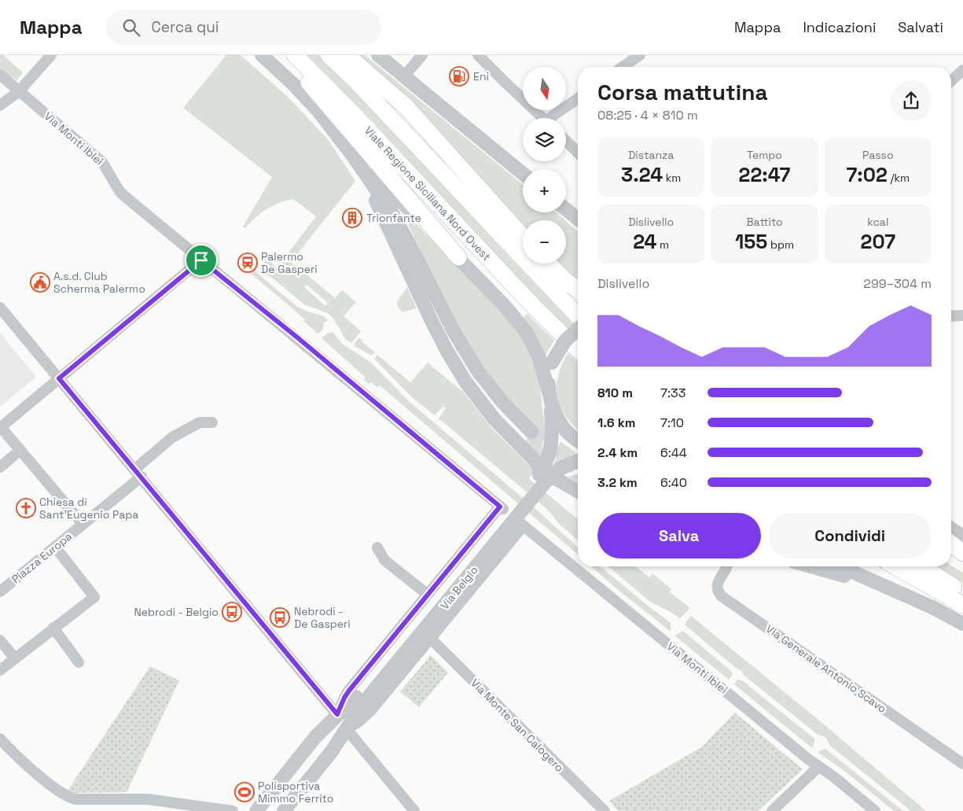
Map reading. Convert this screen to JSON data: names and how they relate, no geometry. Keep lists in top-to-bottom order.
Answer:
{
  "streets": {
    "main road": ["Viale Regione Siciliana Nord Ovest"],
    "street": [
      "Via Monti Iblei",
      "Piazza Europa",
      "Via Belgio",
      "Via Generale Antonio Scavo",
      "Via Monte San Calogero"
    ]
  },
  "crossings": [
    ["Via Monti Iblei", "Via Belgio"],
    ["Via Belgio", "Via Monte San Calogero"]
  ],
  "places": {
    "fuel station": ["Eni"],
    "building": ["Trionfante"],
    "station": ["Palermo De Gasperi"],
    "public building": ["A.s.d. Club Scherma Palermo"],
    "church": ["Chiesa di Sant'Eugenio Papa"],
    "bus stop": ["Nebrodi - Belgio", "Nebrodi - De Gasperi"],
    "sports": ["Polisportiva Mimmo Ferrito"]
  },
  "north": "bottom",
  "page": {
    "header": "Mappa",
    "search": "Cerca qui",
    "nav": ["Mappa", "Indicazioni", "Salvati"],
    "map_buttons": ["+", "−"],
    "heading": ["Corsa mattutina", "08:25 · 4 × 810 m"],
    "stats": [
      ["Distanza", "3.24 km"],
      ["Tempo", "22:47"],
      ["Passo", "7:02 /km"],
      ["Dislivello", "24 m"],
      ["Battito", "155 bpm"],
      ["kcal", "207"]
    ],
    "chart": ["Dislivello", "299–304 m"],
    "list": [
      {
        "name": "810 m",
        "note": "7:33"
      },
      {
        "name": "1.6 km",
        "note": "7:10"
      },
      {
        "name": "2.4 km",
        "note": "6:44"
      },
      {
        "name": "3.2 km",
        "note": "6:40"
      }
    ],
    "buttons": ["Salva", "Condividi"]
  }
}
